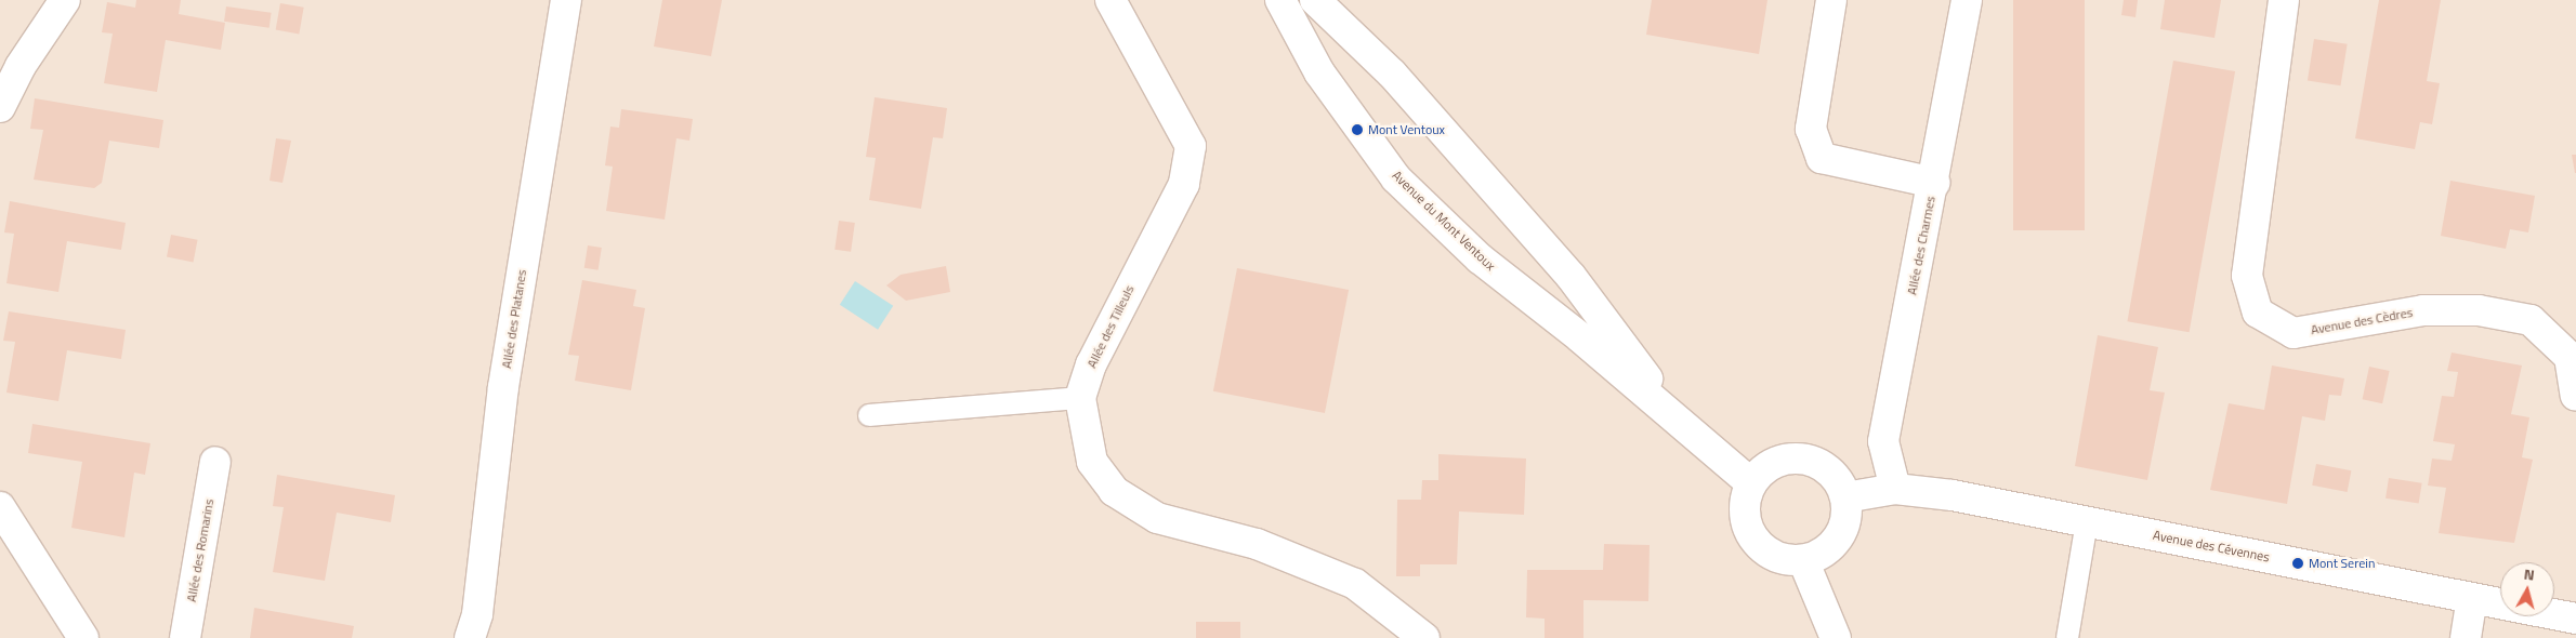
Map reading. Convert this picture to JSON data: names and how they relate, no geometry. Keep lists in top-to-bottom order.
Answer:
{
  "streets": {
    "street": [
      "Avenue du Mont Ventoux",
      "Allée des Charmes",
      "Allée des Platanes",
      "Avenue des Cèdres",
      "Allée des Tilleuls",
      "Avenue des Cévennes",
      "Allée des Romarins"
    ]
  },
  "crossings": [
    ["Avenue du Mont Ventoux", "Avenue des Cévennes"],
    ["Allée des Charmes", "Avenue des Cévennes"]
  ],
  "places": ["Mont Ventoux", "Mont Serein"],
  "north": "top"
}
